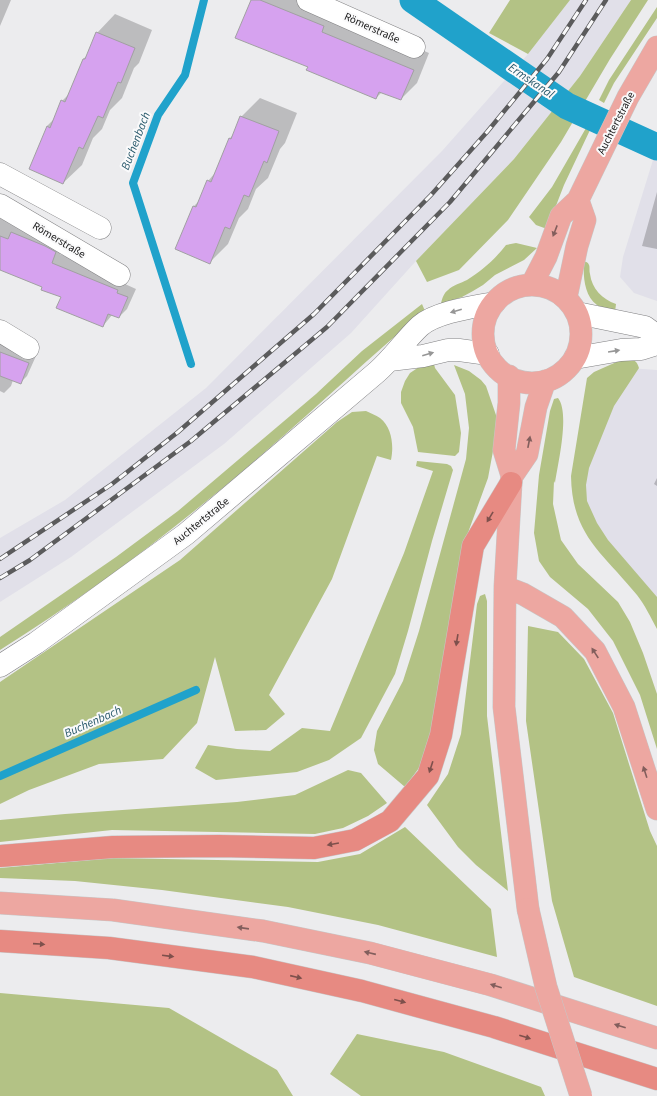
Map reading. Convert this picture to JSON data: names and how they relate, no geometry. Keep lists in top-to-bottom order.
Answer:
{
  "streets": {
    "main road": ["Auchtertstraße"],
    "street": ["Römerstraße"]
  },
  "water": ["Ermskanal", "Buchenbach"]
}
